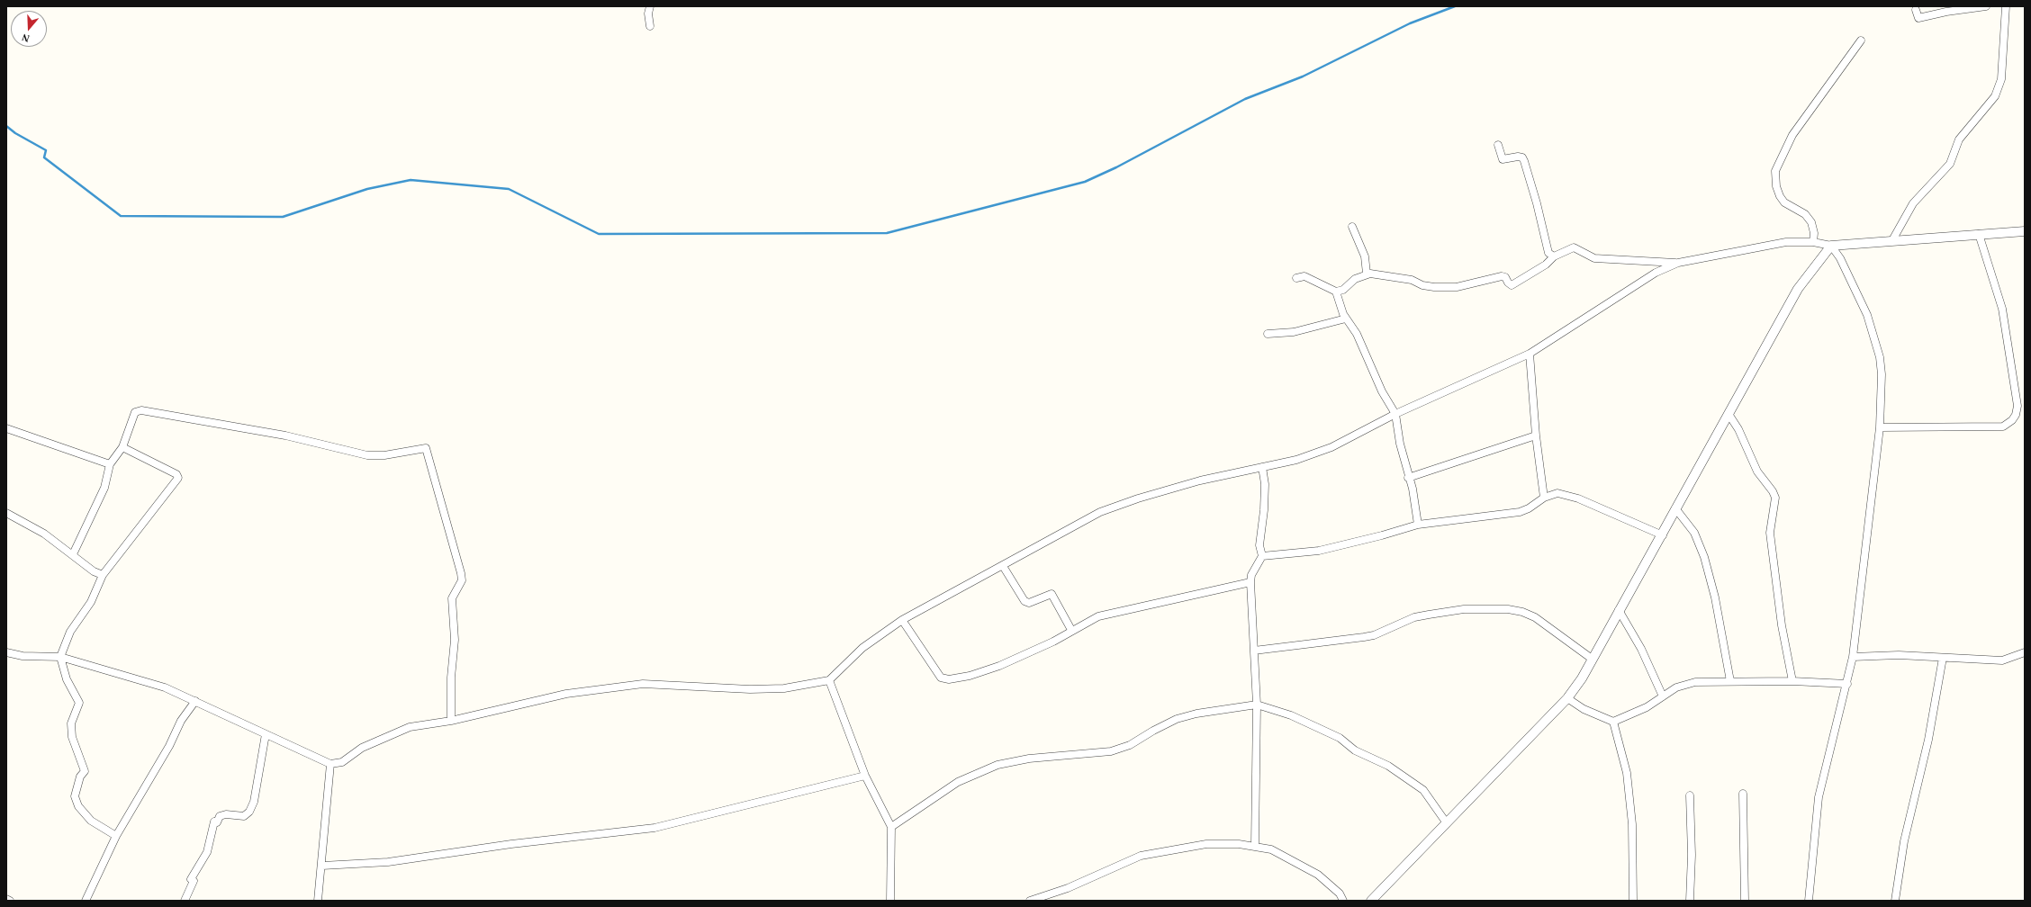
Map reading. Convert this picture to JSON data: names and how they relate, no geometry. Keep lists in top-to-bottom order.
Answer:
{
  "north": "bottom"
}
